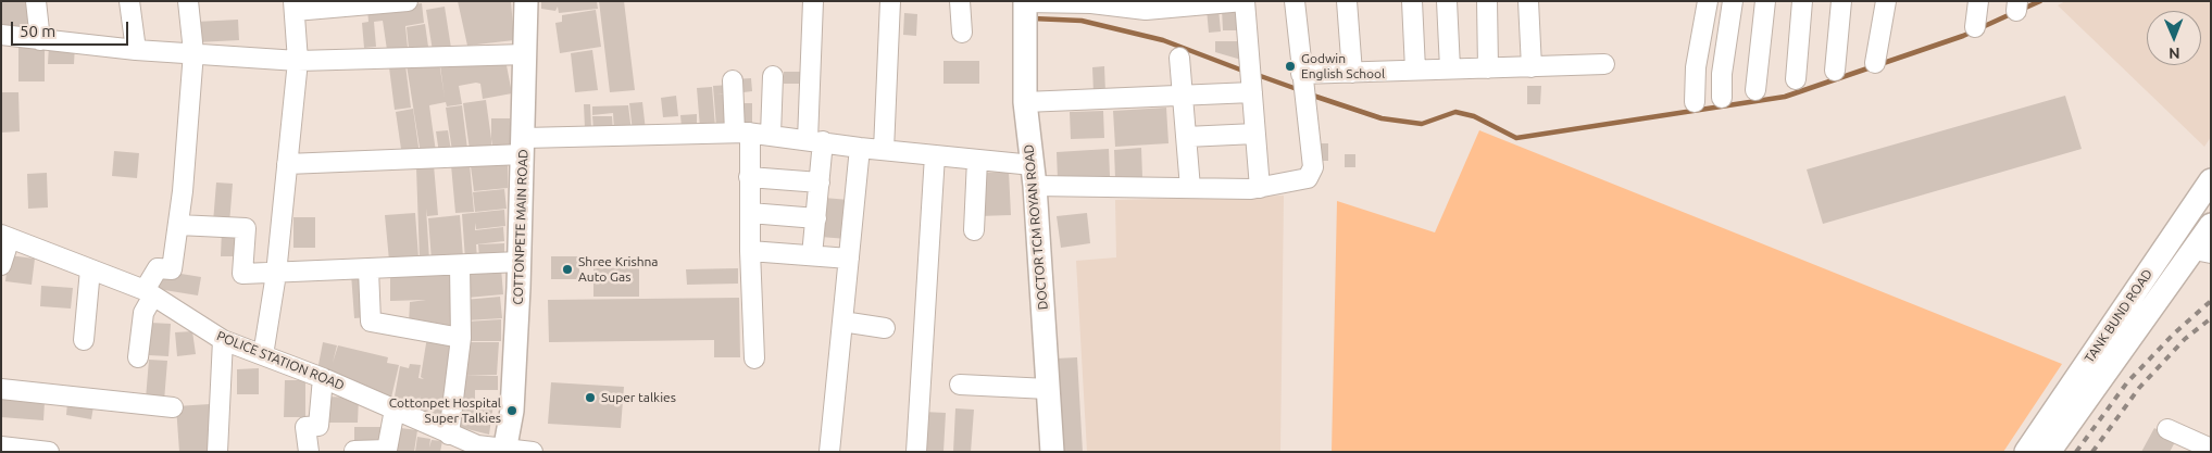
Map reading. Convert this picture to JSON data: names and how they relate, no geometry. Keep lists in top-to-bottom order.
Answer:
{
  "streets": {
    "main road": ["COTTONPETE MAIN ROAD", "DOCTOR TCM ROYAN ROAD", "TANK BUND ROAD"],
    "street": ["POLICE STATION ROAD"]
  },
  "crossings": [
    ["COTTONPETE MAIN ROAD", "POLICE STATION ROAD"]
  ],
  "places": [
    "Godwin English School",
    "Shree Krishna Auto Gas",
    "Super talkies",
    "Cottonpet Hospital Super Talkies"
  ],
  "scale_bar": "50 m",
  "north": "bottom"
}
